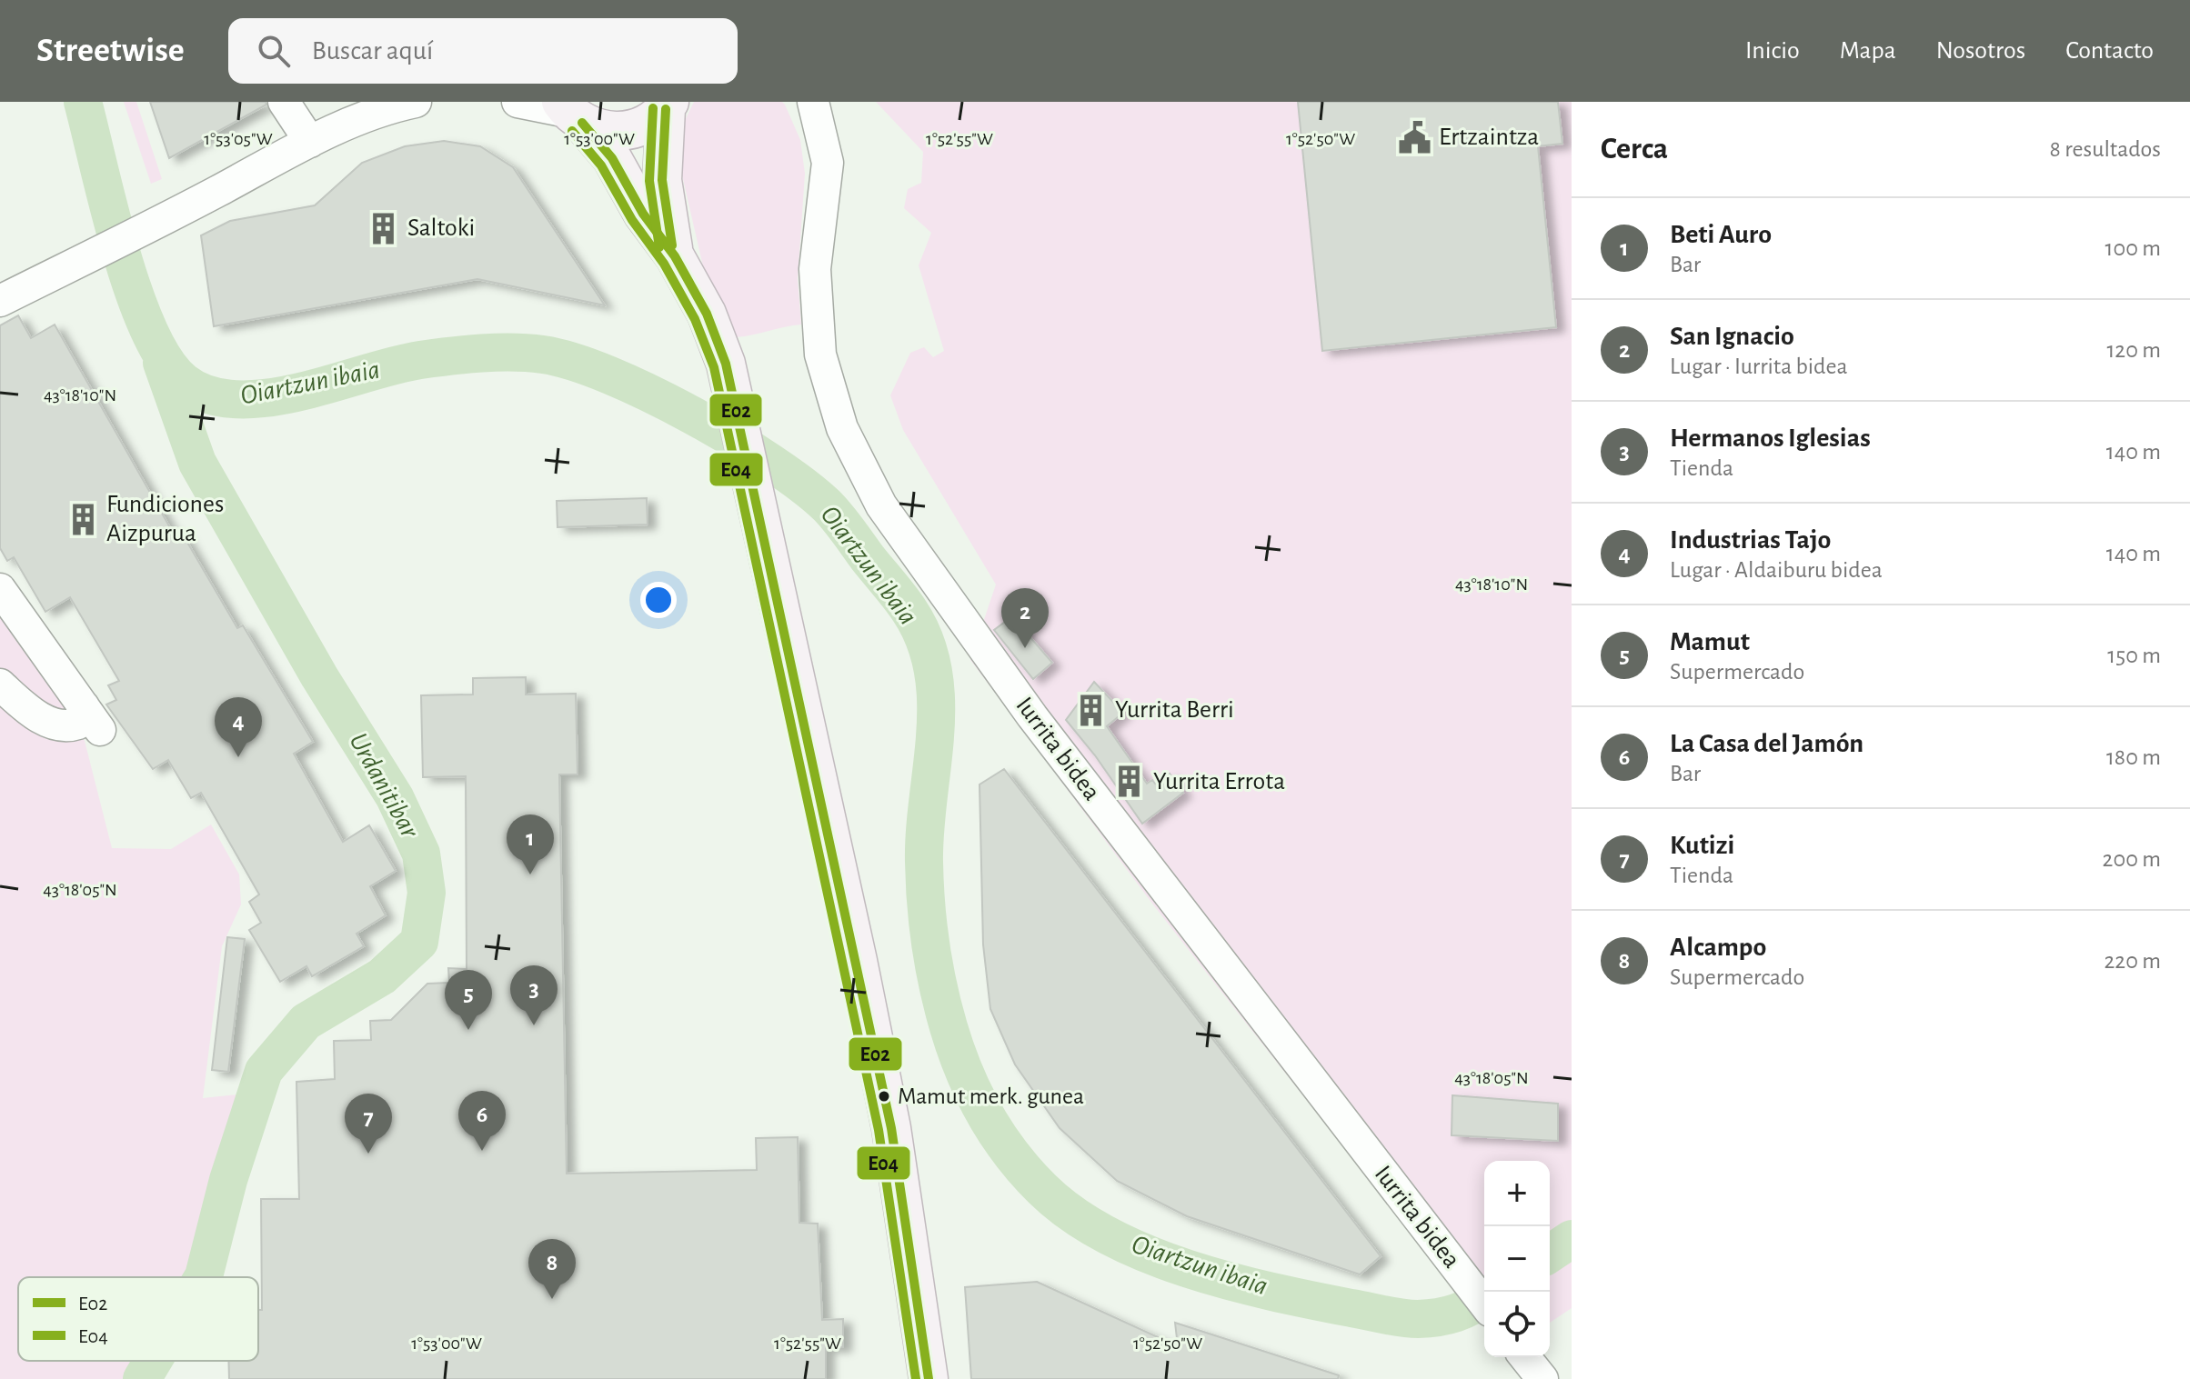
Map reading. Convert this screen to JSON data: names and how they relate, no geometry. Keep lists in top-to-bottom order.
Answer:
{
  "streets": {
    "street": ["Iurrita bidea"]
  },
  "water": ["Oiartzun ibaia", "Urdanitibar"],
  "places": {
    "public building": ["Ertzaintza"],
    "building": [
      "Saltoki",
      "Fundiciones Aizpurua",
      "Yurrita Berri",
      "Yurrita Errota"
    ],
    "other": ["Mamut merk. gunea"]
  },
  "lines": ["transit line E04", "transit line E02"],
  "legend": ["E02", "E04"],
  "page": {
    "header": "Streetwise",
    "search": "Buscar aquí",
    "nav": [
      "Inicio",
      "Mapa",
      "Nosotros",
      "Contacto"
    ],
    "heading": ["Cerca", "8 resultados"],
    "list": [
      {
        "mark": "1",
        "name": "Beti Auro",
        "note": "Bar",
        "value": "100 m"
      },
      {
        "mark": "2",
        "name": "San Ignacio",
        "note": "Lugar · Iurrita bidea",
        "value": "120 m"
      },
      {
        "mark": "3",
        "name": "Hermanos Iglesias",
        "note": "Tienda",
        "value": "140 m"
      },
      {
        "mark": "4",
        "name": "Industrias Tajo",
        "note": "Lugar · Aldaiburu bidea",
        "value": "140 m"
      },
      {
        "mark": "5",
        "name": "Mamut",
        "note": "Supermercado",
        "value": "150 m"
      },
      {
        "mark": "6",
        "name": "La Casa del Jamón",
        "note": "Bar",
        "value": "180 m"
      },
      {
        "mark": "7",
        "name": "Kutizi",
        "note": "Tienda",
        "value": "200 m"
      },
      {
        "mark": "8",
        "name": "Alcampo",
        "note": "Supermercado",
        "value": "220 m"
      }
    ],
    "pins": [
      "2",
      "4",
      "1",
      "3",
      "5",
      "6",
      "7",
      "8"
    ],
    "map_buttons": ["+", "−"]
  },
  "coordinates": [
    "1°53'05\"W",
    "1°53'00\"W",
    "1°52'55\"W",
    "1°52'50\"W",
    "43°18'10\"N",
    "43°18'05\"N"
  ]
}
